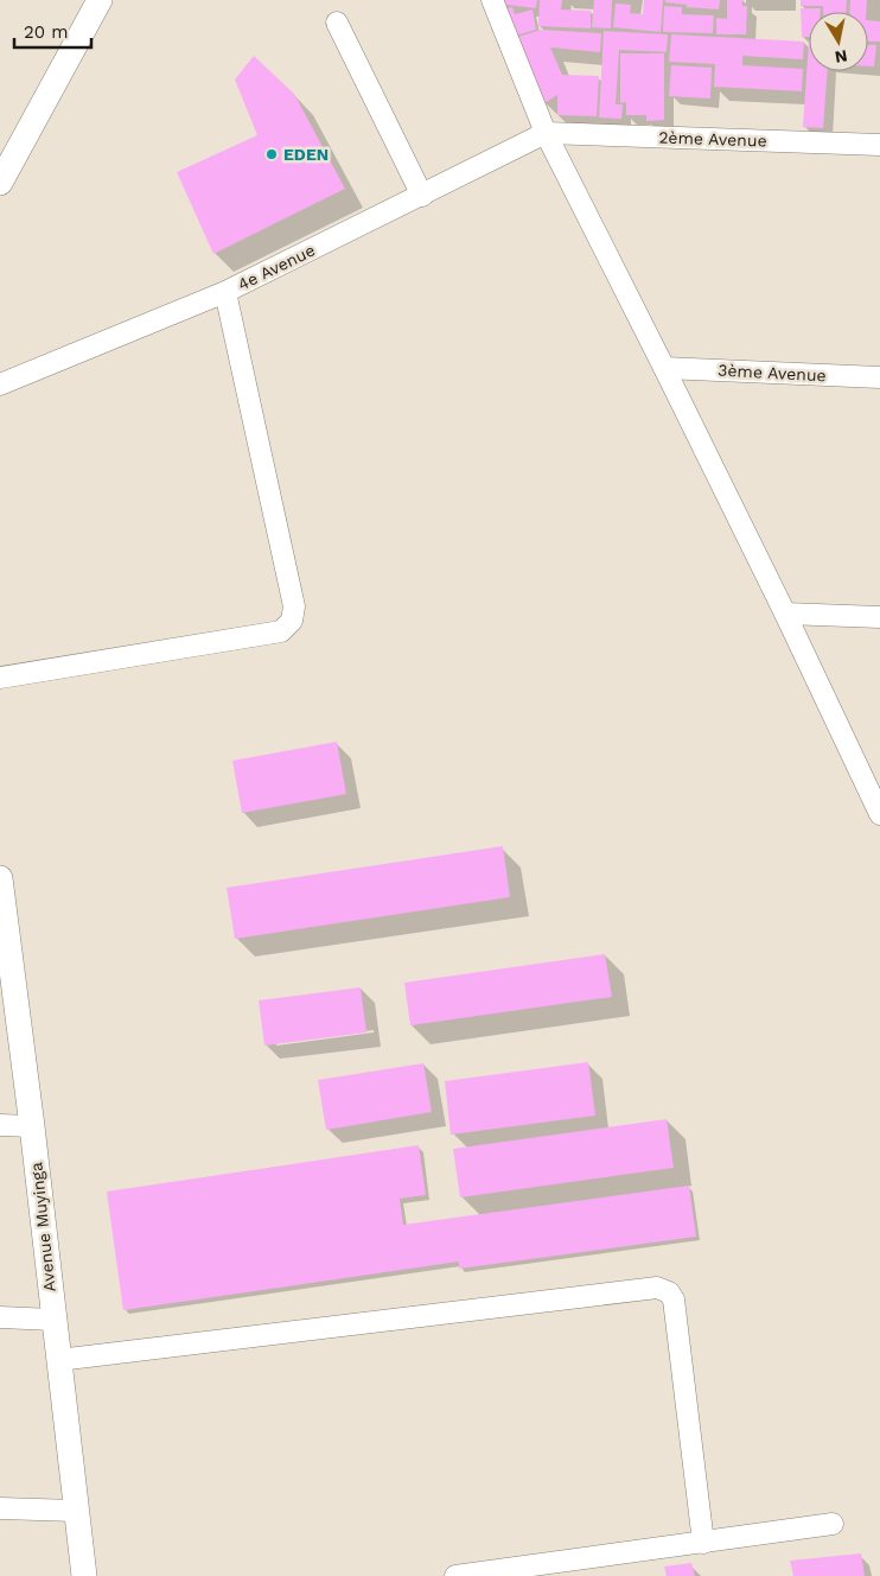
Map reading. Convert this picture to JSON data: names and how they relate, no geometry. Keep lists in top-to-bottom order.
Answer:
{
  "streets": {
    "street": [
      "2ème Avenue",
      "4e Avenue",
      "3ème Avenue",
      "Avenue Muyinga"
    ]
  },
  "crossings": [
    ["2ème Avenue", "4e Avenue"]
  ],
  "places": ["EDEN"],
  "scale_bar": "20 m",
  "north": "bottom"
}
